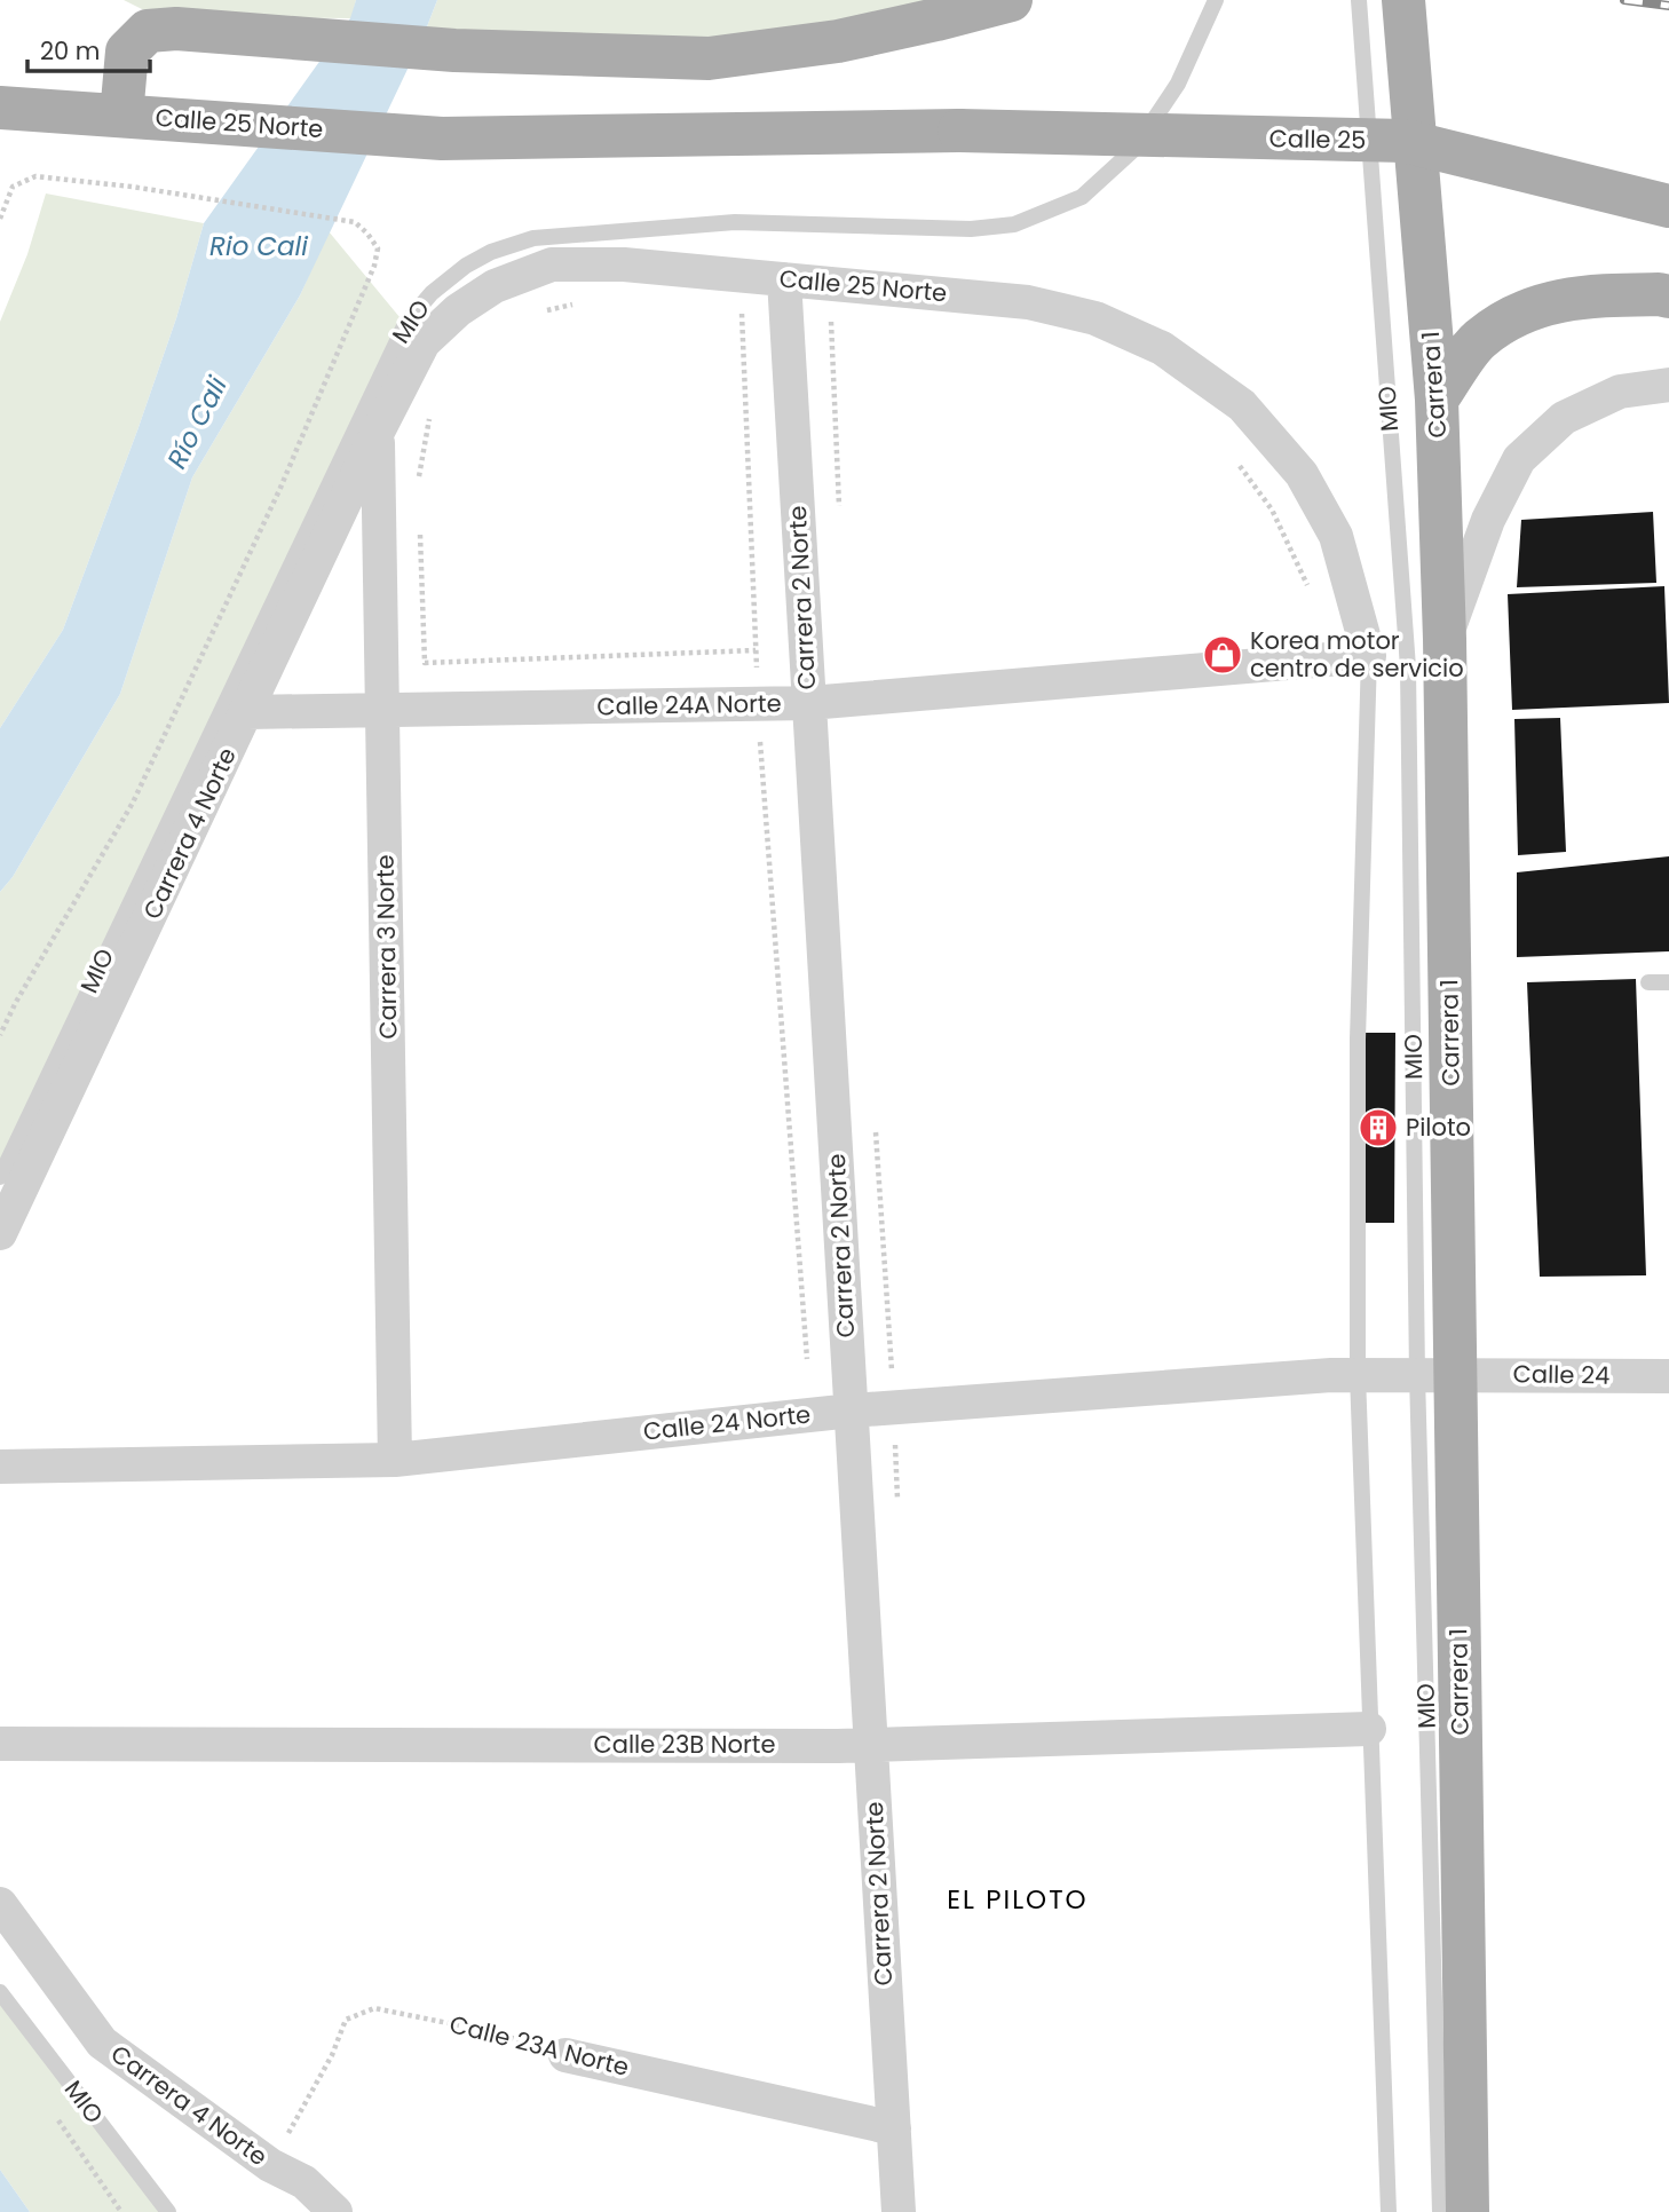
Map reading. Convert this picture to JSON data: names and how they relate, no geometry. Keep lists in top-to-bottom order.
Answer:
{
  "streets": {
    "main road": ["Calle 25 Norte", "Calle 25", "Carrera 1"],
    "street": [
      "Carrera 2 Norte",
      "Calle 24A Norte",
      "Carrera 4 Norte",
      "Carrera 3 Norte",
      "Calle 24",
      "Calle 24 Norte",
      "Calle 23B Norte",
      "Calle 23A Norte"
    ],
    "lane": ["MIO"]
  },
  "crossings": [
    ["Calle 25 Norte", "Calle 25"],
    ["Calle 25 Norte", "Carrera 2 Norte"],
    ["Calle 25 Norte", "Calle 24A Norte"],
    ["Calle 25 Norte", "Carrera 4 Norte"],
    ["Calle 25 Norte", "Carrera 3 Norte"],
    ["MIO", "Carrera 1"],
    ["MIO", "Calle 24"],
    ["MIO", "Calle 24 Norte"],
    ["Carrera 1", "Calle 24"],
    ["Carrera 1", "Calle 24 Norte"],
    ["Carrera 2 Norte", "Calle 24A Norte"],
    ["Carrera 2 Norte", "Calle 24 Norte"],
    ["Carrera 2 Norte", "Calle 23B Norte"],
    ["Carrera 2 Norte", "Calle 23A Norte"],
    ["Calle 24A Norte", "Carrera 4 Norte"],
    ["Calle 24A Norte", "Carrera 3 Norte"],
    ["Carrera 4 Norte", "Carrera 3 Norte"],
    ["Carrera 4 Norte", "Calle 23A Norte"],
    ["Carrera 3 Norte", "Calle 24 Norte"],
    ["Calle 24", "Calle 24 Norte"]
  ],
  "districts": ["EL PILOTO"],
  "water": ["Rio Cali", "Río Cali"],
  "places": {
    "shop": ["Korea motor centro de servicio"],
    "building": ["Piloto"]
  },
  "scale_bar": "20 m"
}
